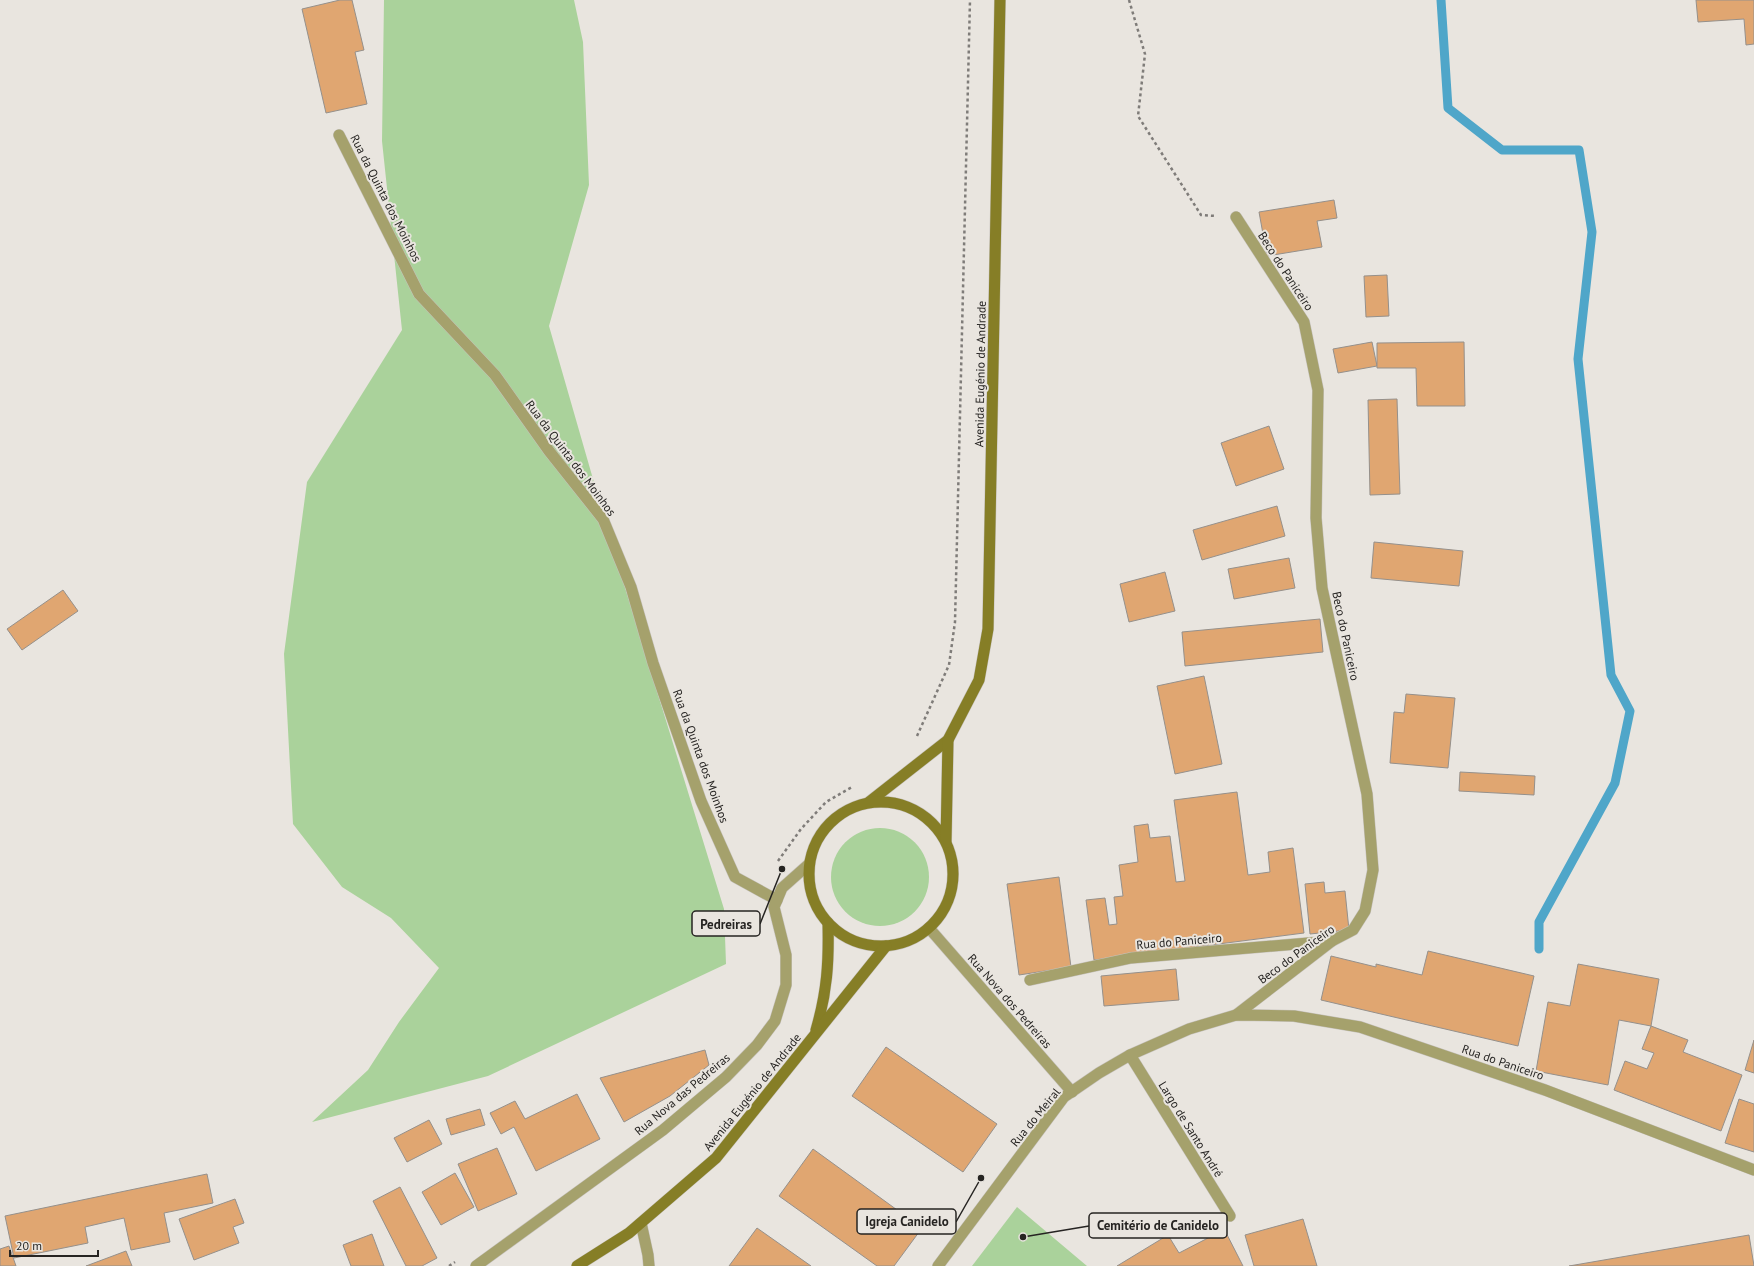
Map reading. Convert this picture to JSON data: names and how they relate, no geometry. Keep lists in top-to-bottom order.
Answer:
{
  "streets": {
    "main road": ["Avenida Eugénio de Andrade"],
    "street": [
      "Rua da Quinta dos Moinhos",
      "Beco do Paniceiro",
      "Rua do Paniceiro",
      "Rua Nova dos Pedreiras",
      "Rua Nova das Pedreiras",
      "Rua do Meiral",
      "Largo de Santo André"
    ]
  },
  "crossings": [
    ["Rua da Quinta dos Moinhos", "Rua Nova das Pedreiras"],
    ["Beco do Paniceiro", "Rua do Paniceiro"],
    ["Beco do Paniceiro", "Rua do Meiral"],
    ["Avenida Eugénio de Andrade", "Rua Nova dos Pedreiras"],
    ["Rua do Paniceiro", "Rua do Meiral"],
    ["Rua Nova dos Pedreiras", "Rua do Meiral"],
    ["Rua do Meiral", "Largo de Santo André"]
  ],
  "places": ["Pedreiras", "Igreja Canidelo", "Cemitério de Canidelo"],
  "scale_bar": "20 m"
}
